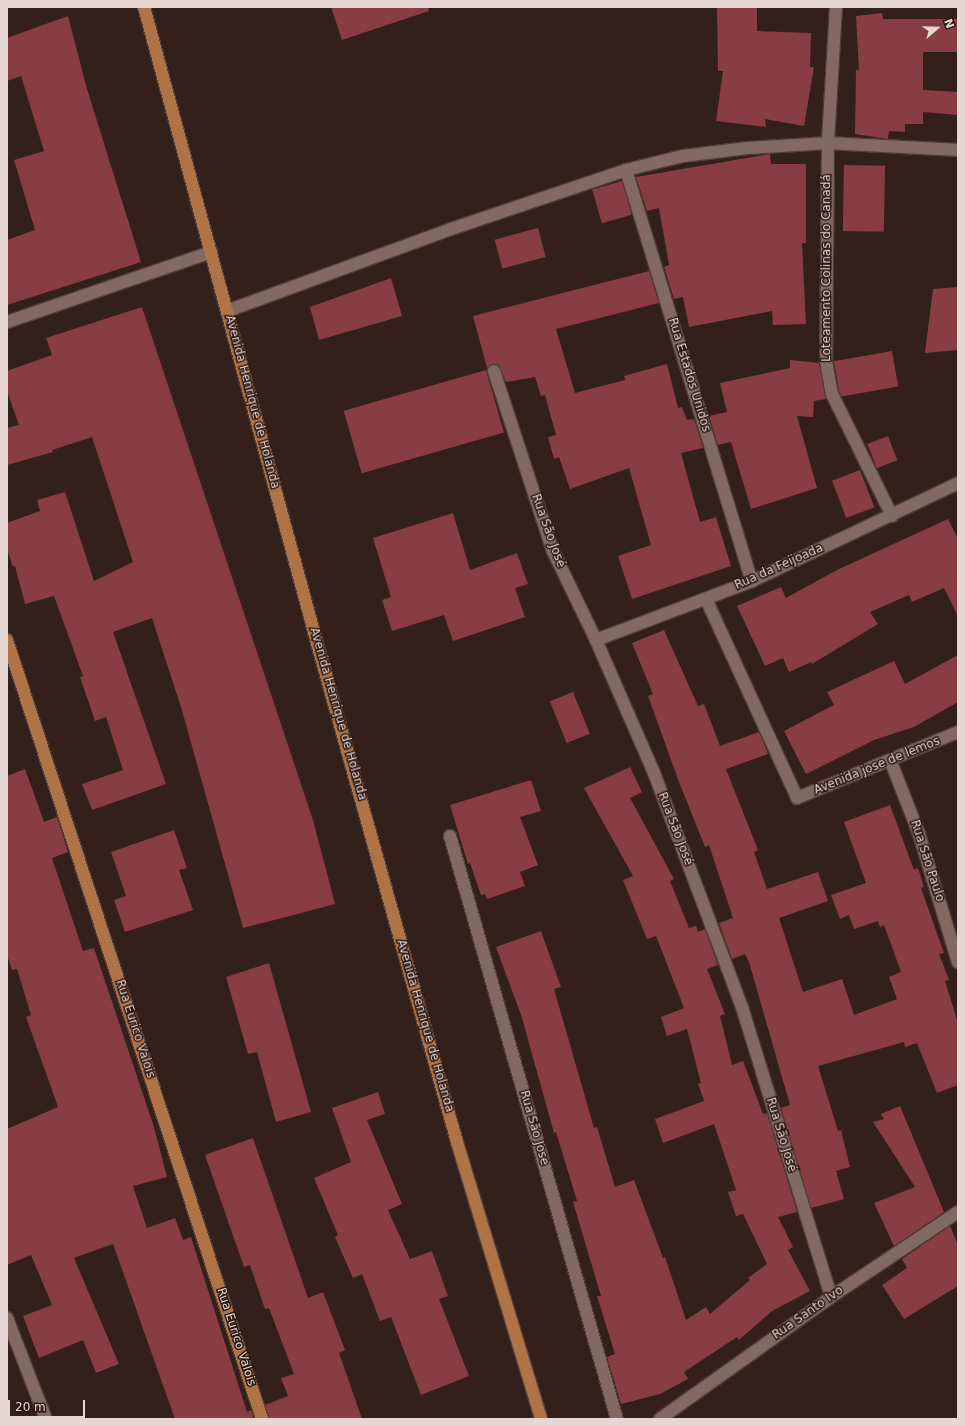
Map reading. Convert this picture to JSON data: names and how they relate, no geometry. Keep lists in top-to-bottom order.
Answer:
{
  "streets": {
    "main road": ["Avenida Henrique de Holanda", "Rua Eurico Valois"],
    "street": [
      "Loteamento Colinas do Canadá",
      "Rua Estados Unidos",
      "Rua São José",
      "Rua da Feijoada",
      "Avenida jose de lemos",
      "Rua São Paulo",
      "Rua São Jose",
      "Rua Santo Ivo"
    ]
  },
  "crossings": [
    ["Loteamento Colinas do Canadá", "Rua da Feijoada"],
    ["Rua Estados Unidos", "Rua da Feijoada"],
    ["Rua São José", "Rua da Feijoada"],
    ["Rua São José", "Rua Santo Ivo"],
    ["Rua da Feijoada", "Avenida jose de lemos"],
    ["Avenida jose de lemos", "Rua São Paulo"]
  ],
  "scale_bar": "20 m",
  "north": "right"
}
